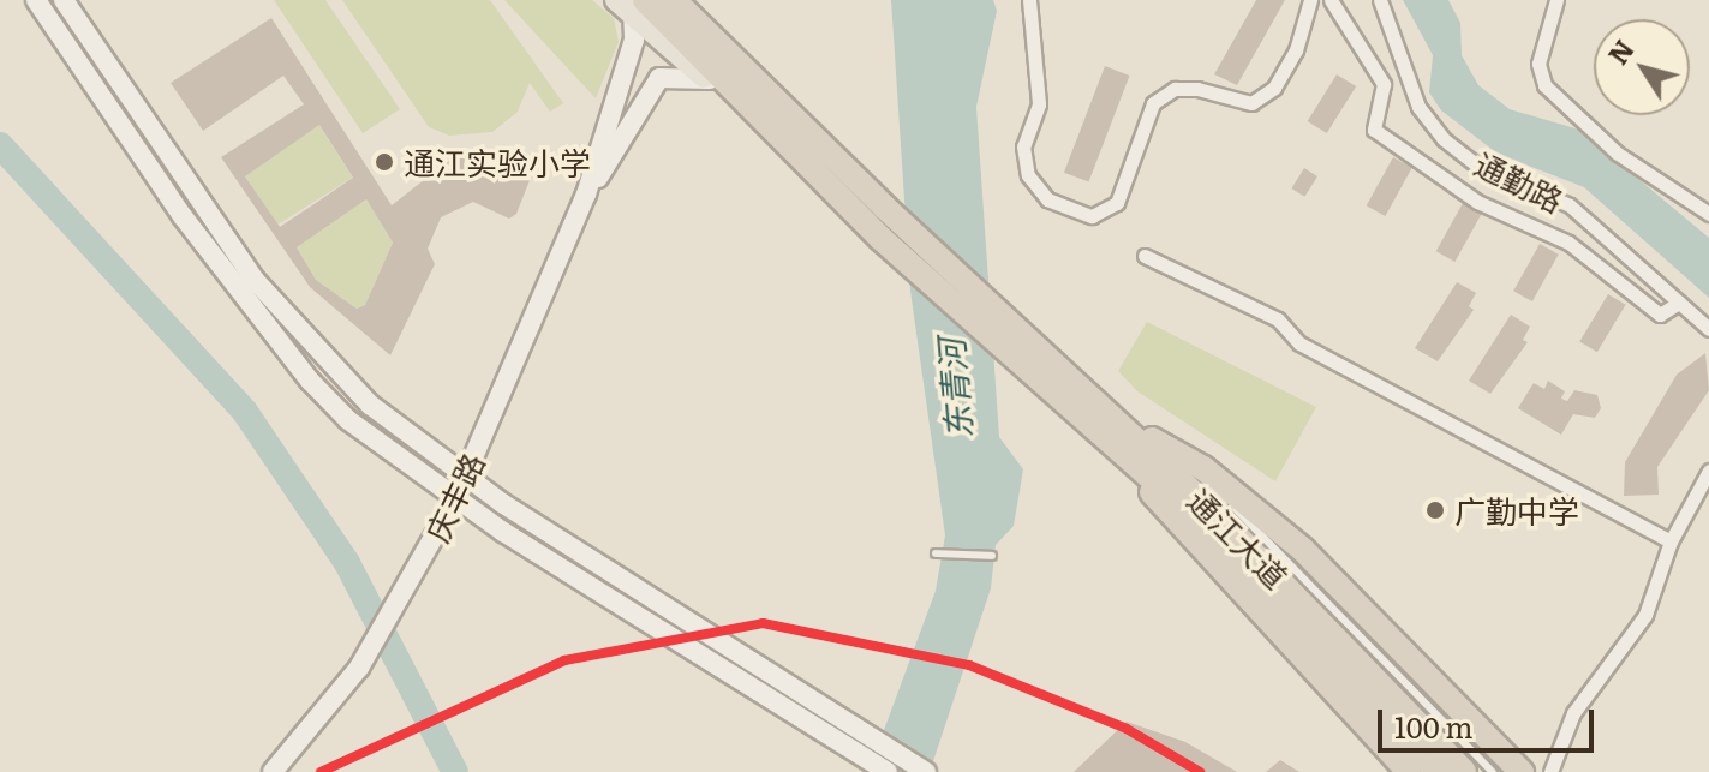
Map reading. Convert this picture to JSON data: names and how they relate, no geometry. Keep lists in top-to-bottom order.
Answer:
{
  "streets": {
    "highway": ["通江大道"],
    "street": ["通勤路", "庆丰路"]
  },
  "water": ["东青河"],
  "places": ["通江实验小学", "广勤中学"],
  "scale_bar": "100 m",
  "north": "top left"
}
